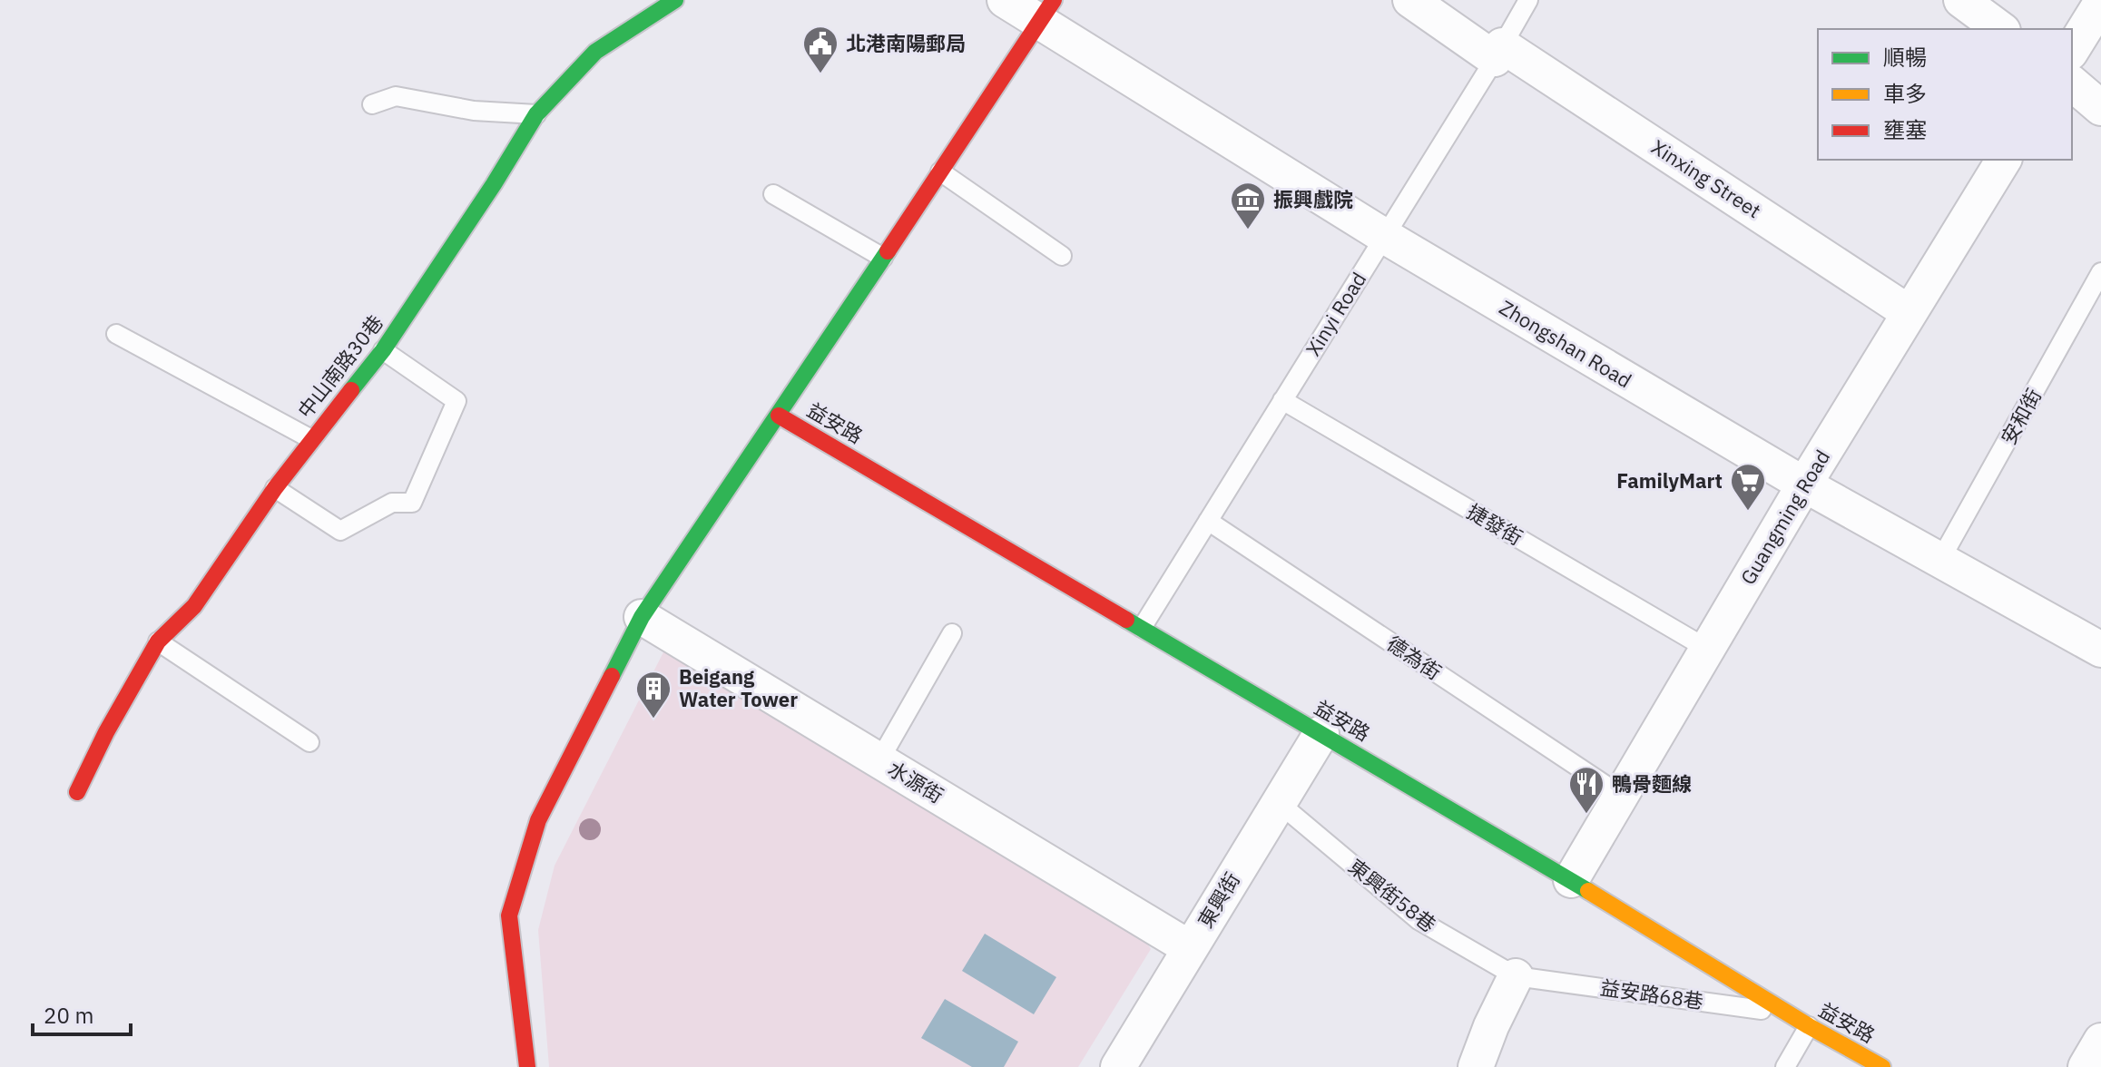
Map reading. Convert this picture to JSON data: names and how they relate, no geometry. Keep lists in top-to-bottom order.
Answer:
{
  "streets": {
    "street": [
      "Xinxing Street",
      "Zhongshan Road",
      "中山南路30巷",
      "益安路",
      "Guangming Road",
      "水源街",
      "東興街"
    ],
    "lane": [
      "Xinyi Road",
      "安和街",
      "捷發街",
      "德為街",
      "東興街58巷",
      "益安路68巷"
    ]
  },
  "crossings": [
    ["Xinxing Street", "Xinyi Road"],
    ["Xinxing Street", "Guangming Road"],
    ["Xinyi Road", "Zhongshan Road"],
    ["Xinyi Road", "益安路"],
    ["Xinyi Road", "捷發街"],
    ["Xinyi Road", "德為街"],
    ["Zhongshan Road", "安和街"],
    ["Zhongshan Road", "Guangming Road"],
    ["益安路", "Guangming Road"],
    ["益安路", "東興街"],
    ["益安路", "益安路68巷"],
    ["Guangming Road", "捷發街"],
    ["Guangming Road", "德為街"],
    ["水源街", "東興街"],
    ["東興街58巷", "東興街"],
    ["東興街58巷", "益安路68巷"]
  ],
  "places": {
    "public building": ["北港南陽郵局"],
    "museum": ["振興戲院"],
    "supermarket": ["FamilyMart"],
    "building": ["Beigang Water Tower"],
    "restaurant": ["鴨骨麵線"]
  },
  "legend": ["順暢", "車多", "壅塞"],
  "scale_bar": "20 m"
}
